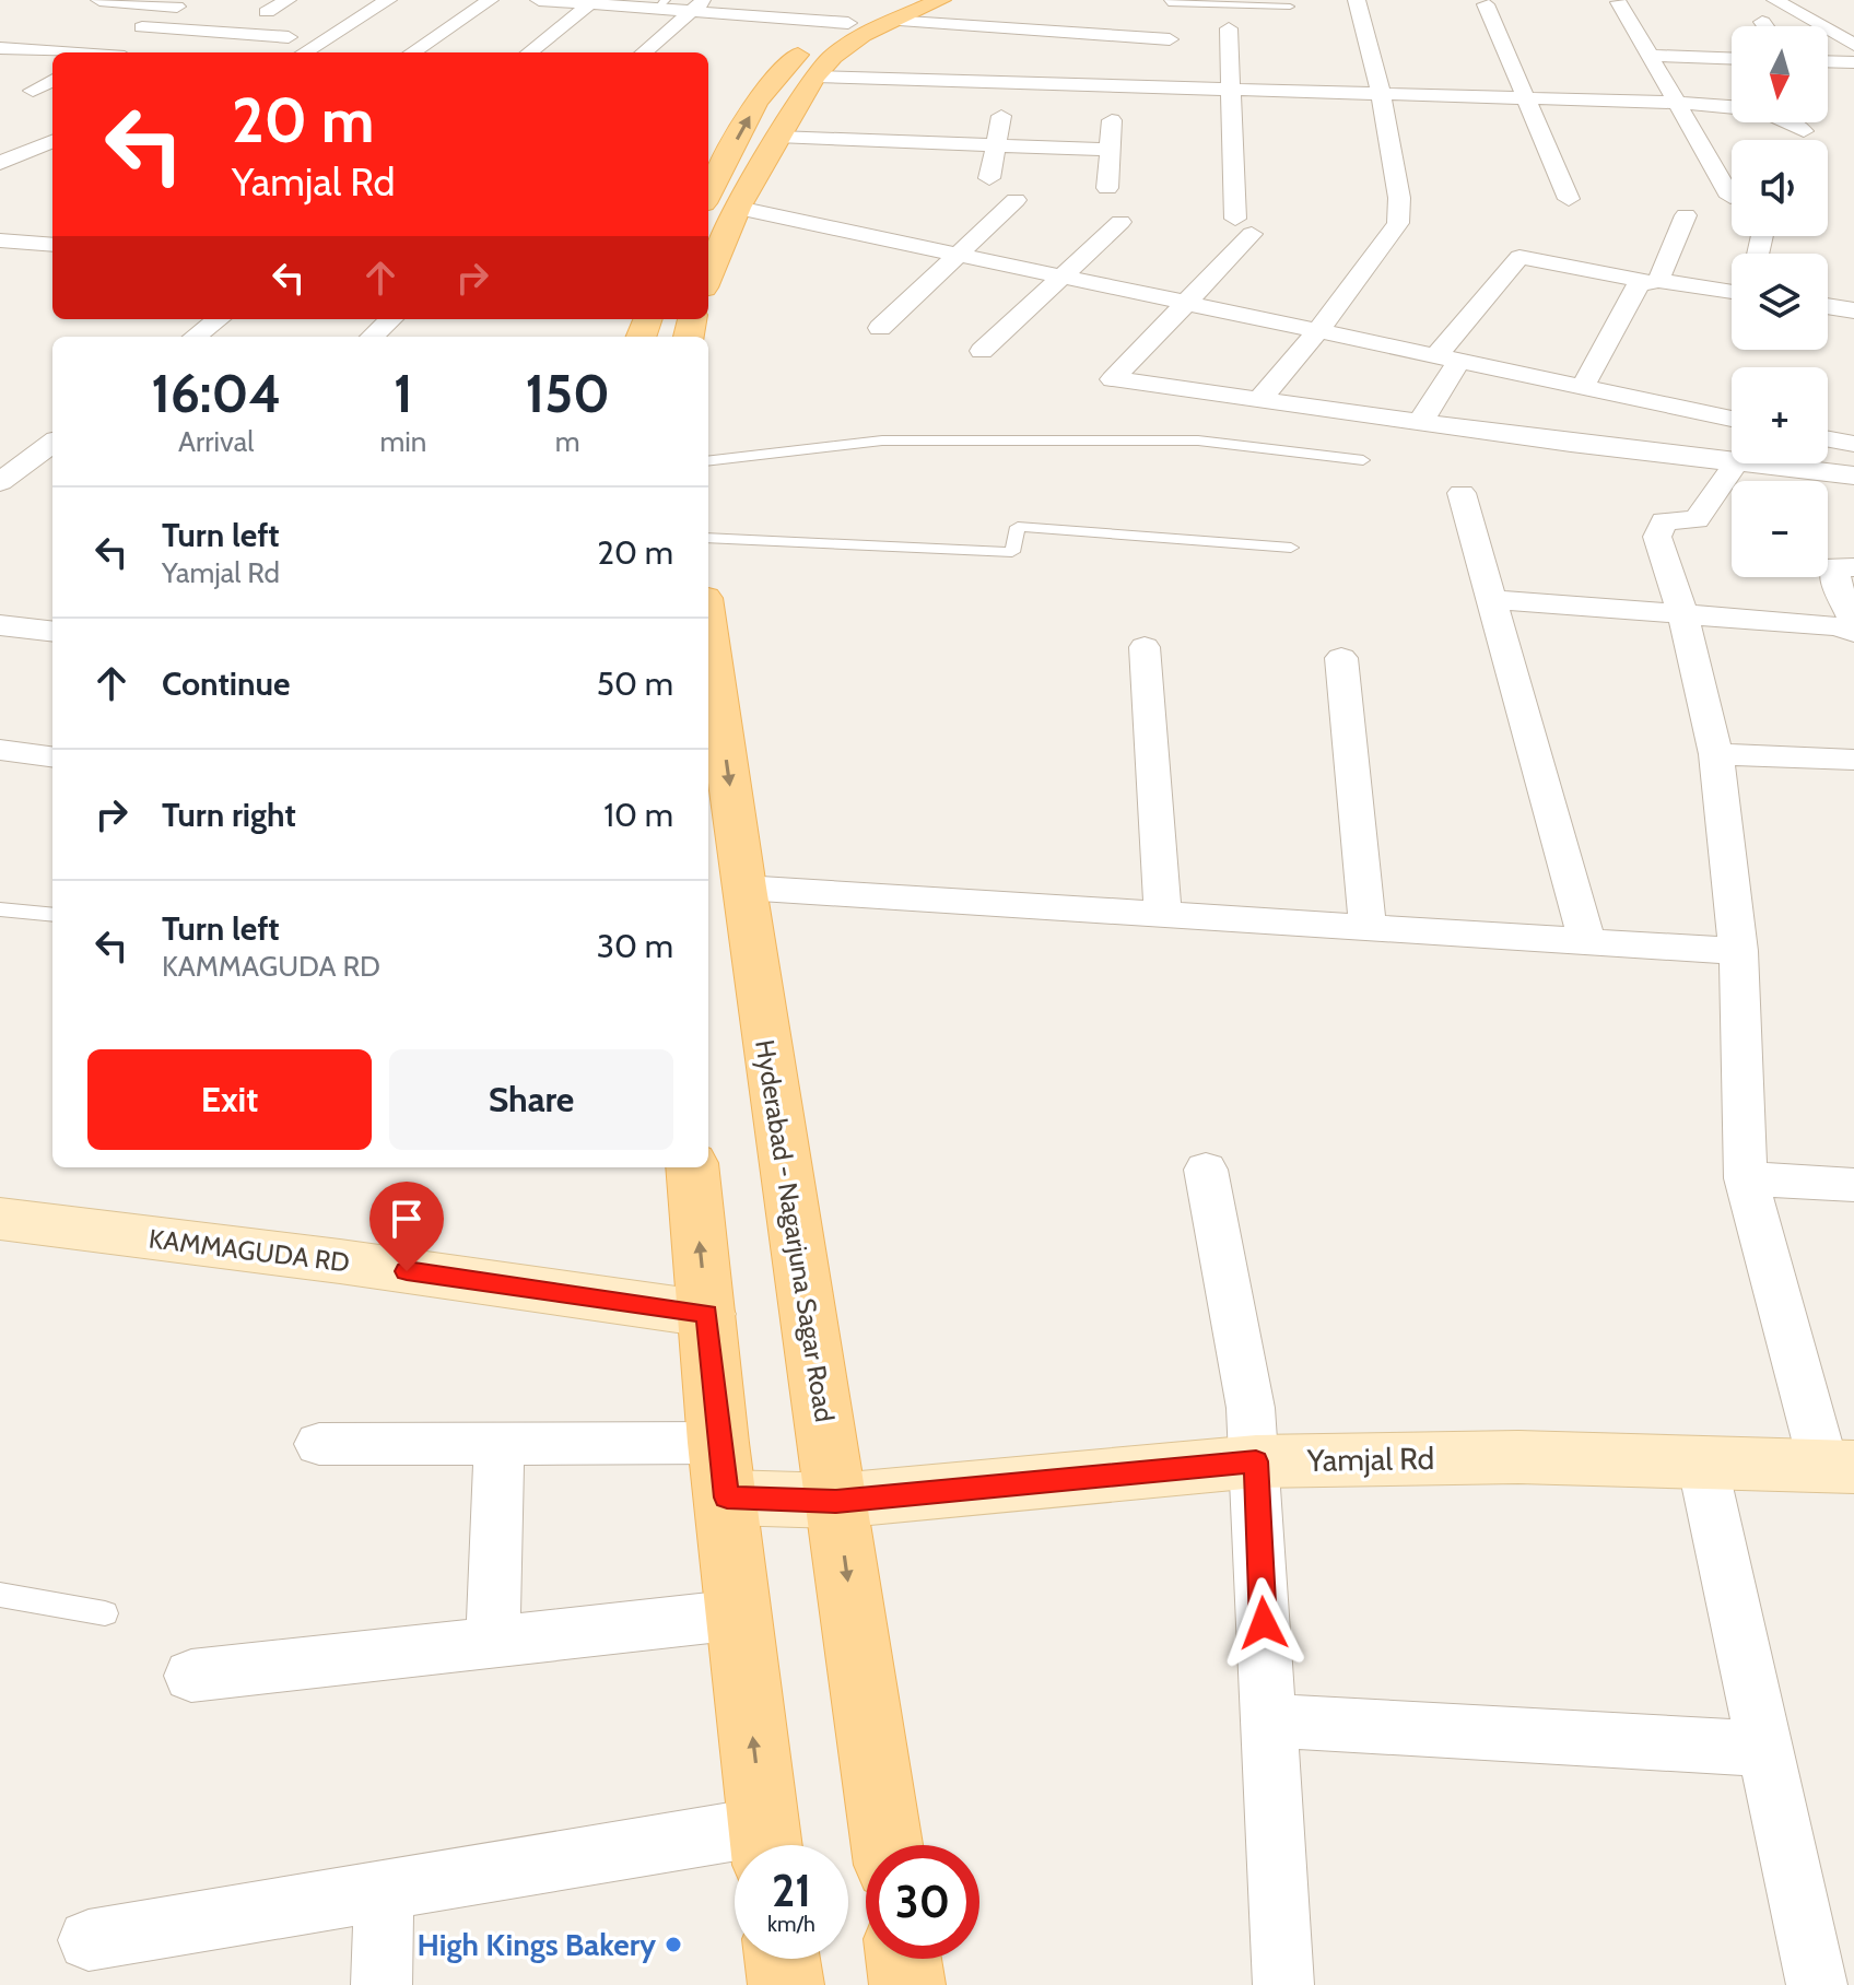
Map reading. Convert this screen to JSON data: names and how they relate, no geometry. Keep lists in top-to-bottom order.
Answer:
{
  "streets": {
    "main road": ["Hyderabad - Nagarjuna Sagar Road", "KAMMAGUDA RD", "Yamjal Rd"]
  },
  "crossings": [
    ["Hyderabad - Nagarjuna Sagar Road", "Yamjal Rd"]
  ],
  "places": ["High Kings Bakery"],
  "north": "bottom",
  "page": {
    "map_buttons": ["+", "−"],
    "turn": ["20 m", "Yamjal Rd"],
    "eta": [
      "16:04",
      "Arrival",
      "1",
      "min",
      "150",
      "m"
    ],
    "list": [
      {
        "name": "Turn left",
        "note": "Yamjal Rd",
        "value": "20 m"
      },
      {
        "name": "Continue",
        "value": "50 m"
      },
      {
        "name": "Turn right",
        "value": "10 m"
      },
      {
        "name": "Turn left",
        "note": "KAMMAGUDA RD",
        "value": "30 m"
      }
    ],
    "buttons": ["Exit", "Share"],
    "speed": "21 km/h",
    "limit": "30"
  }
}
